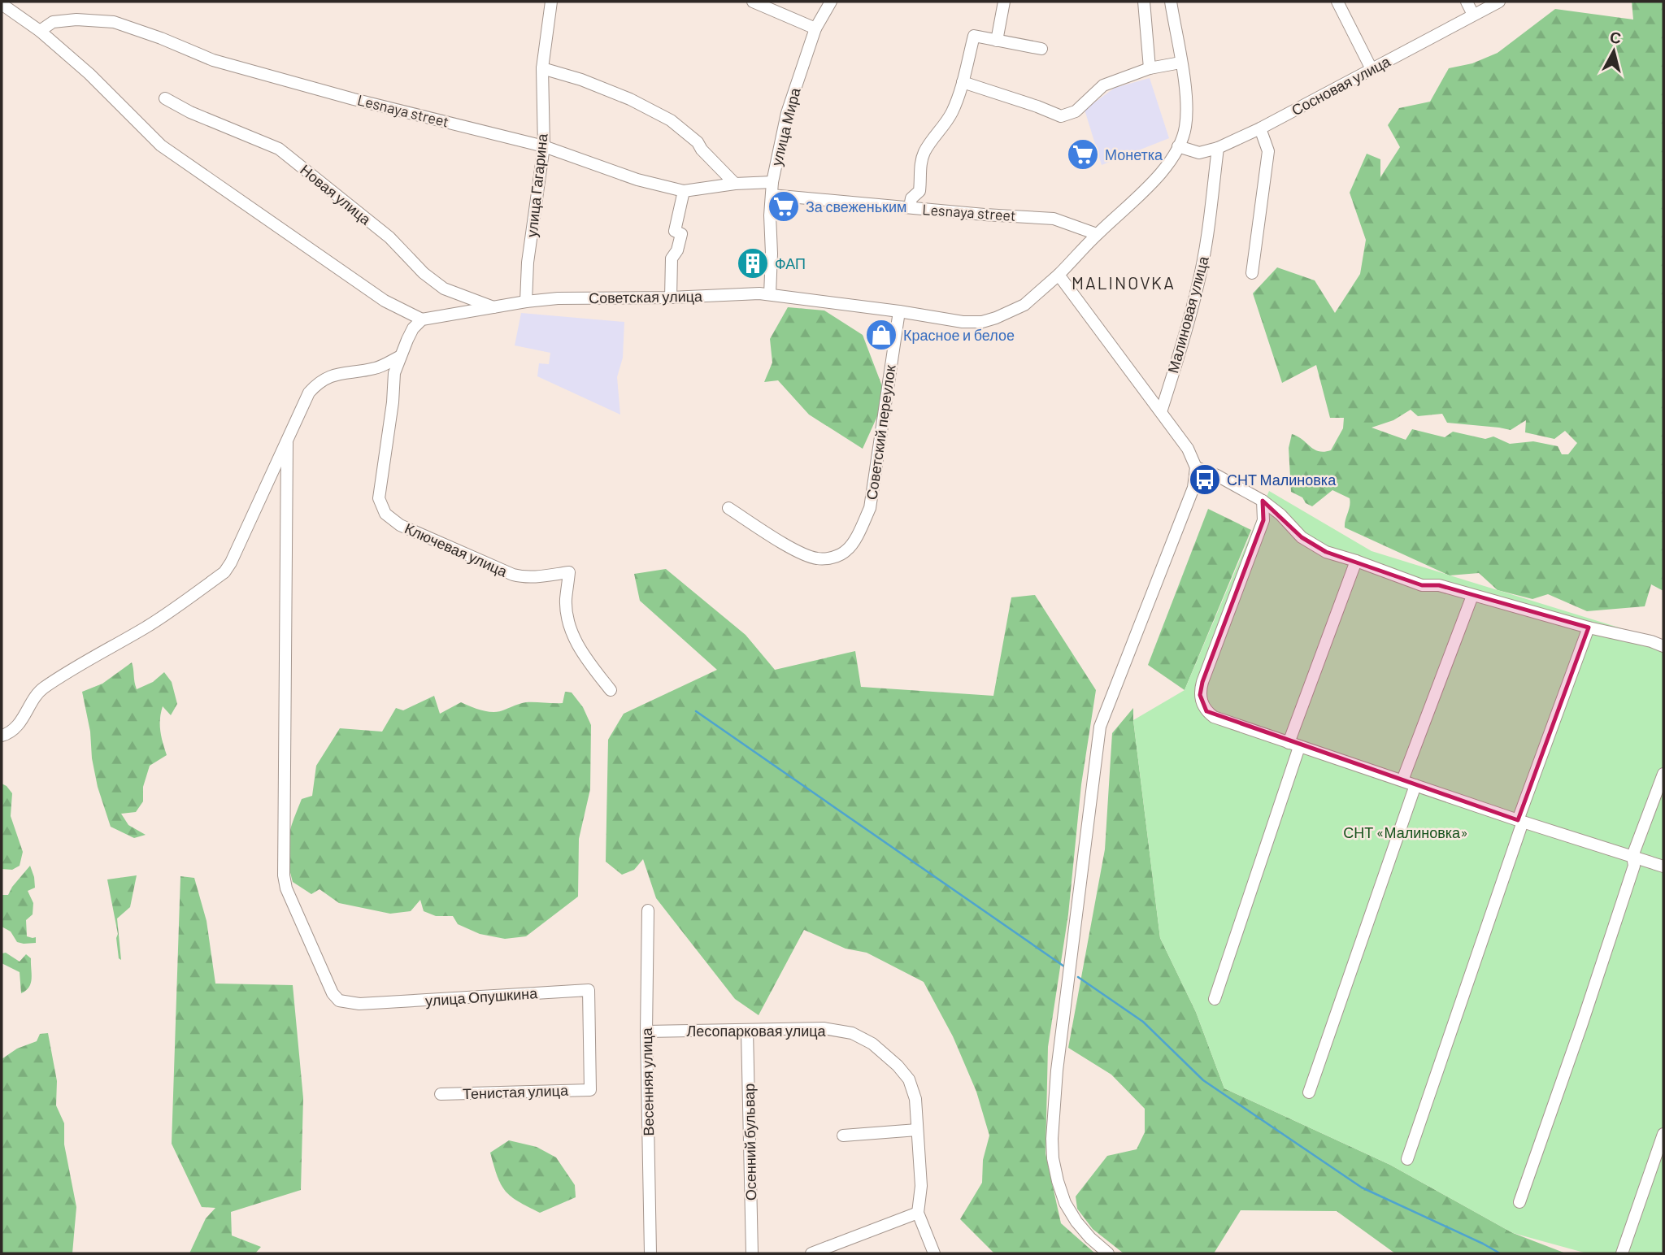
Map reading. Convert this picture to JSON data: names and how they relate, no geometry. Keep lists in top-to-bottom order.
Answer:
{
  "streets": {
    "street": [
      "Сосновая улица",
      "Lesnaya street",
      "улица Мира",
      "улица Гагарина",
      "Новая улица",
      "Советская улица",
      "Малиновая улица",
      "Советский переулок",
      "Ключевая улица",
      "улица Опушкина",
      "Лесопарковая улица",
      "Весенняя улица",
      "Тенистая улица",
      "Осенний бульвар"
    ]
  },
  "crossings": [
    ["Сосновая улица", "Советская улица"],
    ["Сосновая улица", "Малиновая улица"],
    ["Lesnaya street", "улица Мира"],
    ["Lesnaya street", "улица Гагарина"],
    ["Lesnaya street", "Советская улица"],
    ["улица Мира", "Советская улица"],
    ["улица Гагарина", "Советская улица"],
    ["Новая улица", "Советская улица"],
    ["Советская улица", "Советский переулок"],
    ["улица Опушкина", "Тенистая улица"],
    ["Лесопарковая улица", "Весенняя улица"],
    ["Лесопарковая улица", "Осенний бульвар"]
  ],
  "districts": ["MALINOVKA"],
  "parks": ["СНТ «Малиновка»"],
  "places": {
    "supermarket": ["Монетка", "За свеженьким"],
    "building": ["ФАП"],
    "shop": ["Красное и белое"],
    "bus stop": ["СНТ Малиновка"]
  },
  "north": "top"
}
